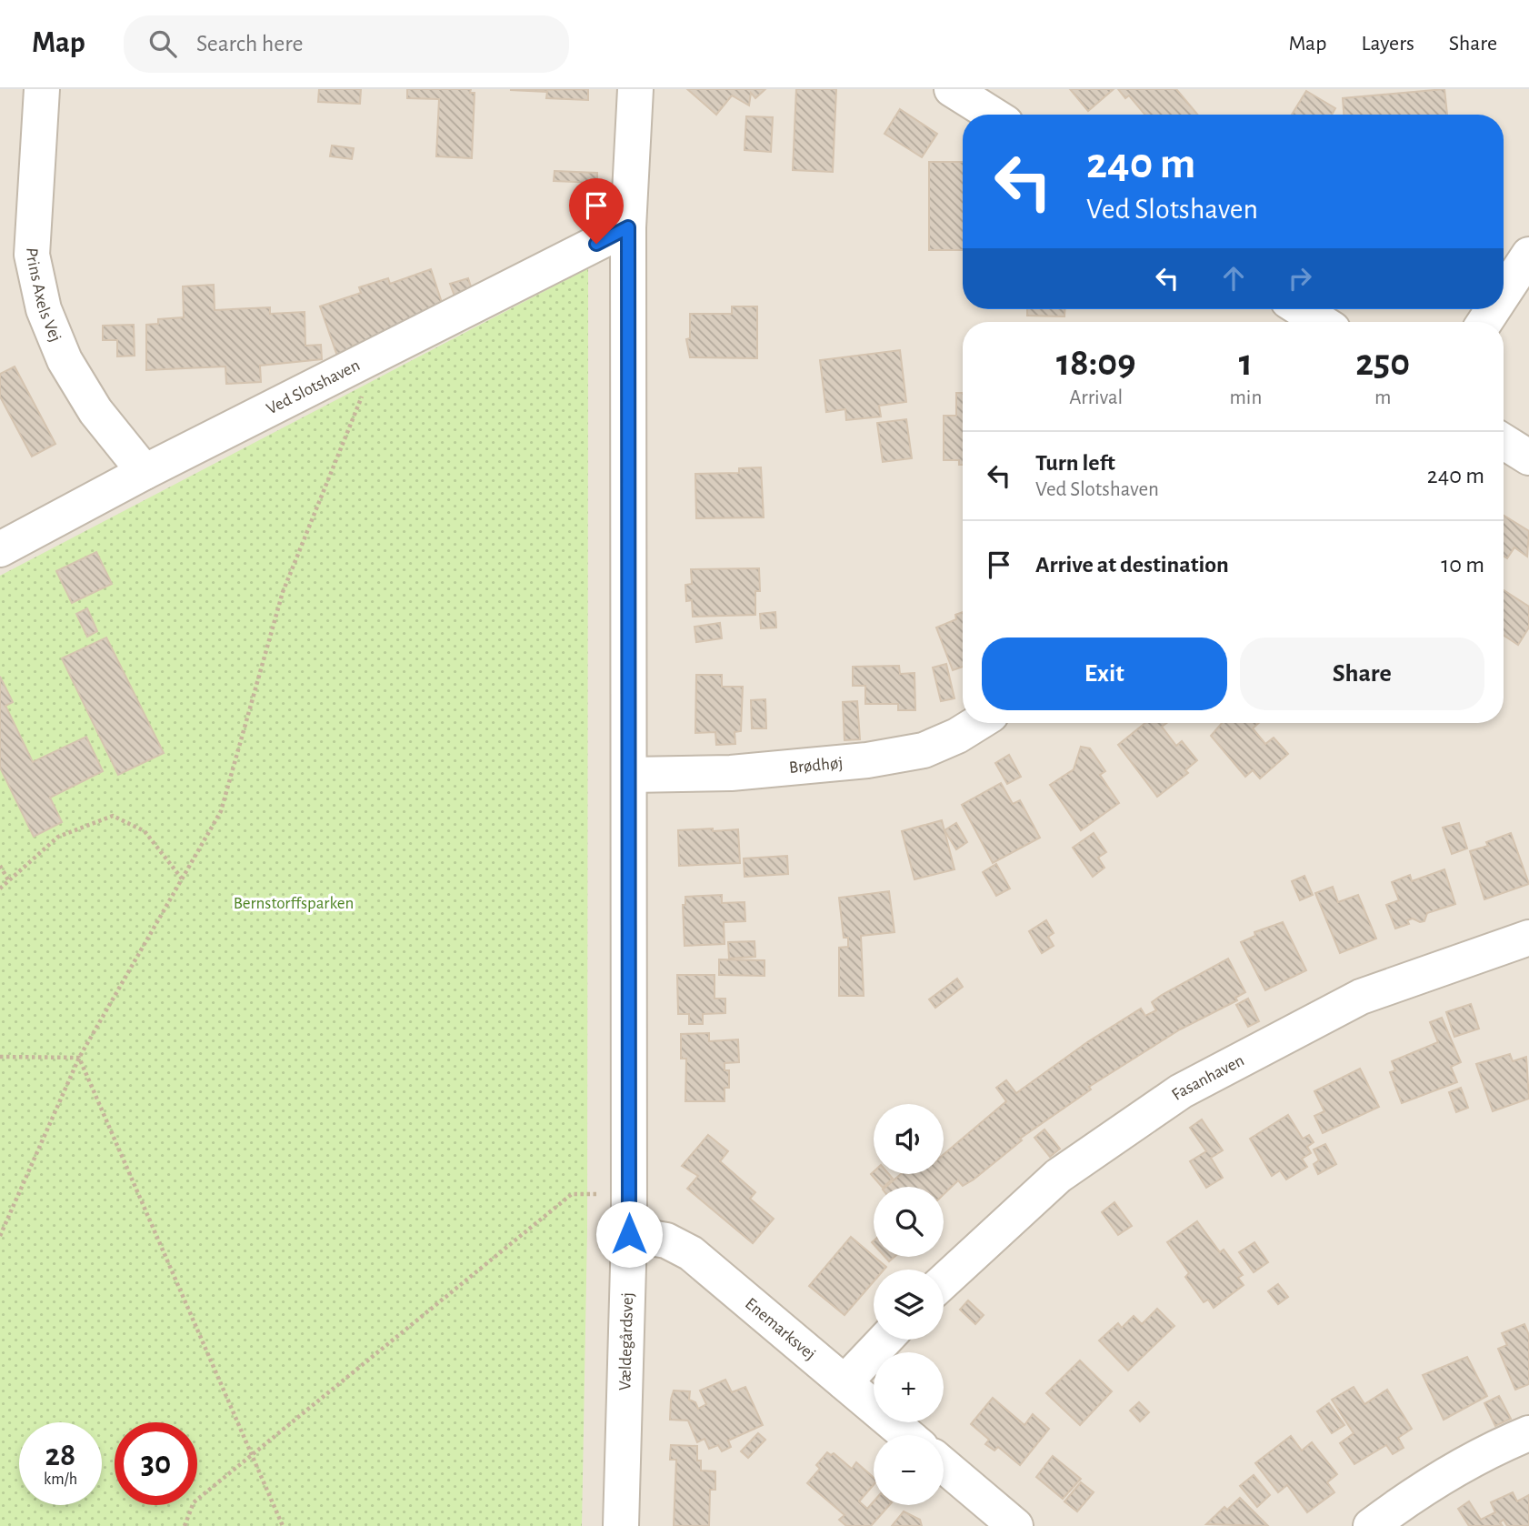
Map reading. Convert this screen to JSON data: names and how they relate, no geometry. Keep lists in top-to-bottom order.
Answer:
{
  "streets": {
    "street": [
      "Prins Axels Vej",
      "Ved Slotshaven",
      "Brødhøj",
      "Fasanhaven",
      "Enemarksvej",
      "Vældegårdsvej"
    ]
  },
  "crossings": [
    ["Prins Axels Vej", "Ved Slotshaven"],
    ["Ved Slotshaven", "Vældegårdsvej"],
    ["Brødhøj", "Vældegårdsvej"],
    ["Enemarksvej", "Vældegårdsvej"]
  ],
  "parks": ["Bernstorffsparken"],
  "page": {
    "header": "Map",
    "search": "Search here",
    "nav": ["Map", "Layers", "Share"],
    "turn": ["240 m", "Ved Slotshaven"],
    "eta": [
      "18:09",
      "Arrival",
      "1",
      "min",
      "250",
      "m"
    ],
    "list": [
      {
        "name": "Turn left",
        "note": "Ved Slotshaven",
        "value": "240 m"
      },
      {
        "name": "Arrive at destination",
        "value": "10 m"
      }
    ],
    "buttons": ["Exit", "Share"],
    "map_buttons": ["+", "−"],
    "speed": "28 km/h",
    "limit": "30"
  }
}
